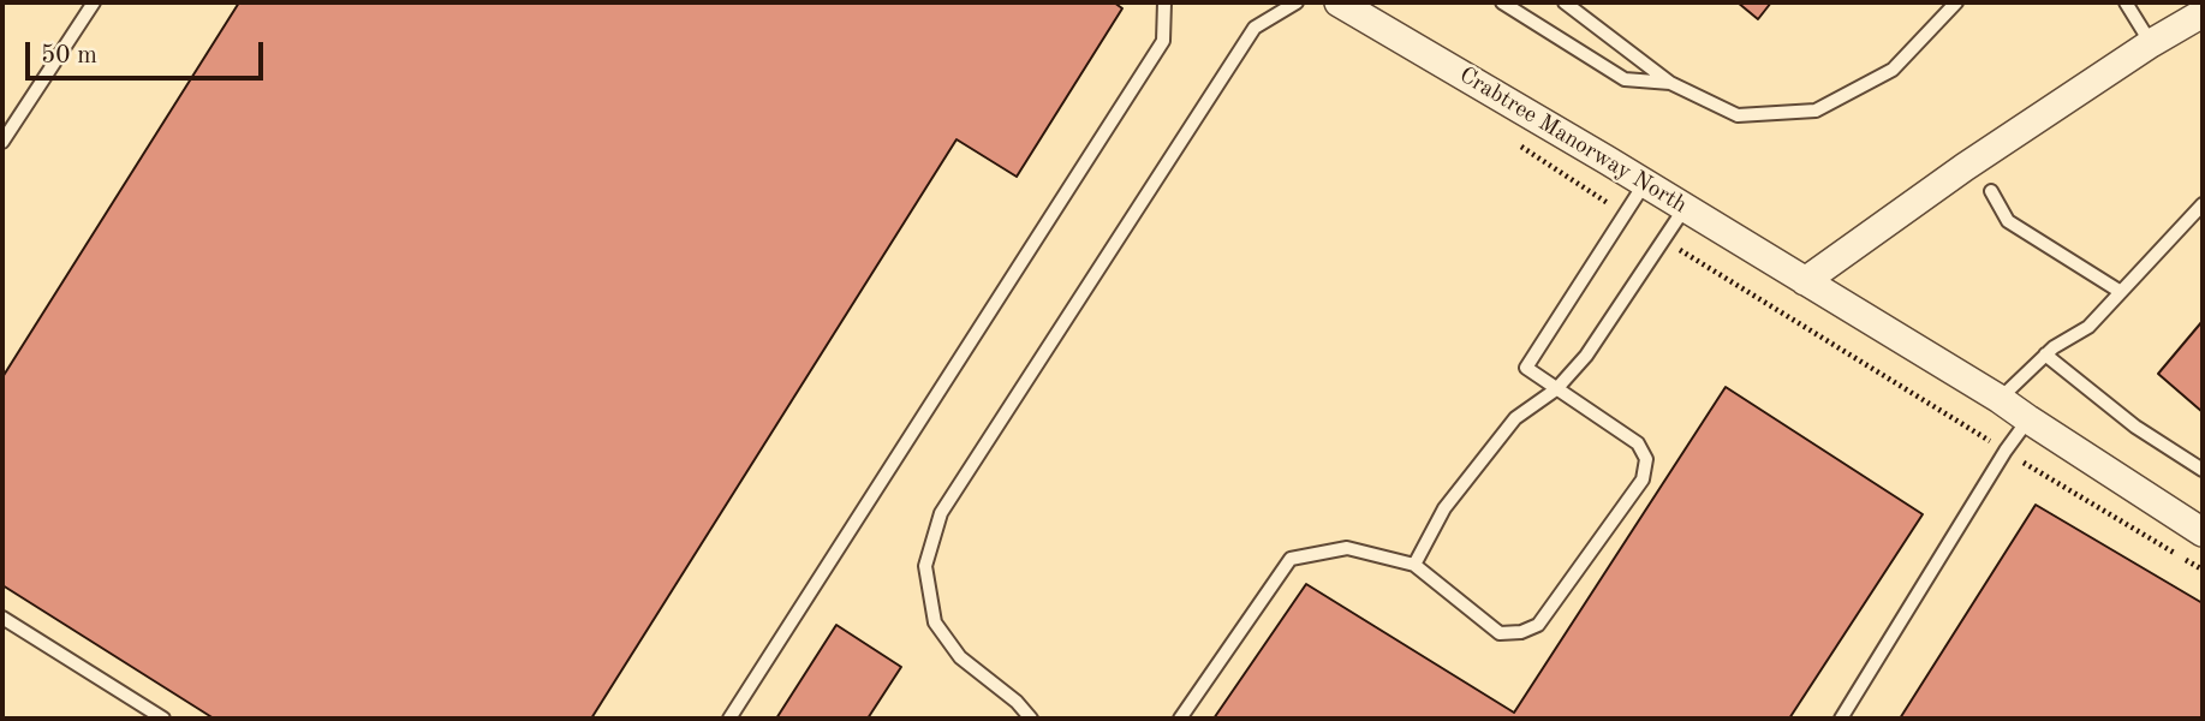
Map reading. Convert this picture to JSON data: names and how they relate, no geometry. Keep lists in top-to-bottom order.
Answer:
{
  "streets": {
    "street": ["Crabtree Manorway North"]
  },
  "scale_bar": "50 m"
}
